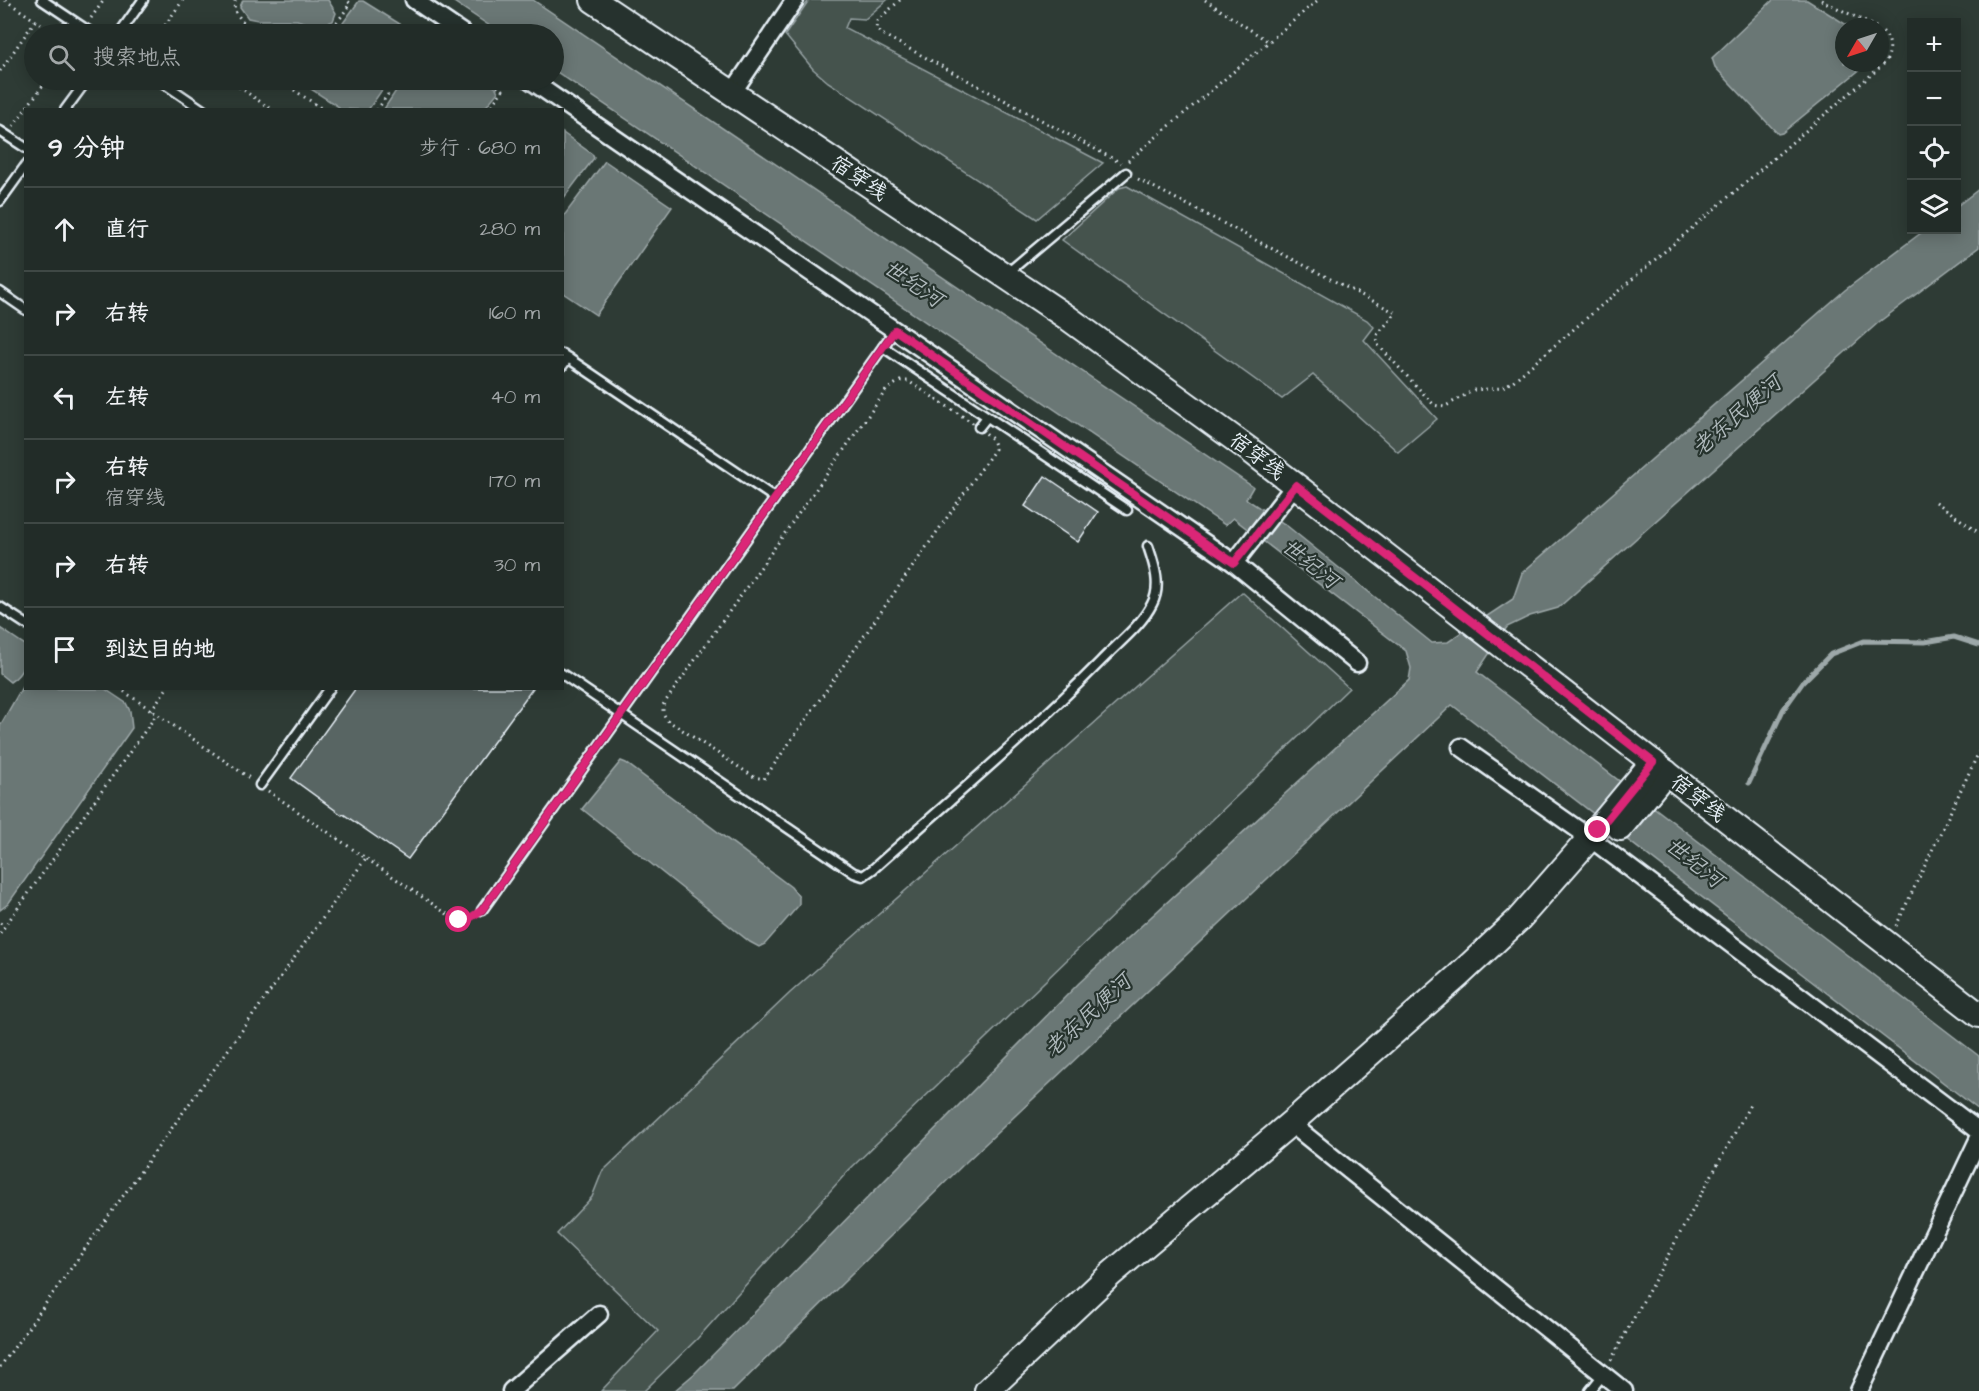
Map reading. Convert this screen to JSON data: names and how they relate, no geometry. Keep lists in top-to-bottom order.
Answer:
{
  "streets": {
    "main road": ["宿穿线"]
  },
  "water": ["世纪河", "老东民便河"],
  "north": "bottom left",
  "page": {
    "map_buttons": ["+", "−"],
    "search": "搜索地点",
    "heading": ["9 分钟", "步行 · 680 m"],
    "list": [
      ["直行", "280 m"],
      ["右转", "160 m"],
      ["左转", "40 m"],
      ["右转", "宿穿线", "170 m"],
      ["右转", "30 m"],
      "到达目的地"
    ]
  }
}
